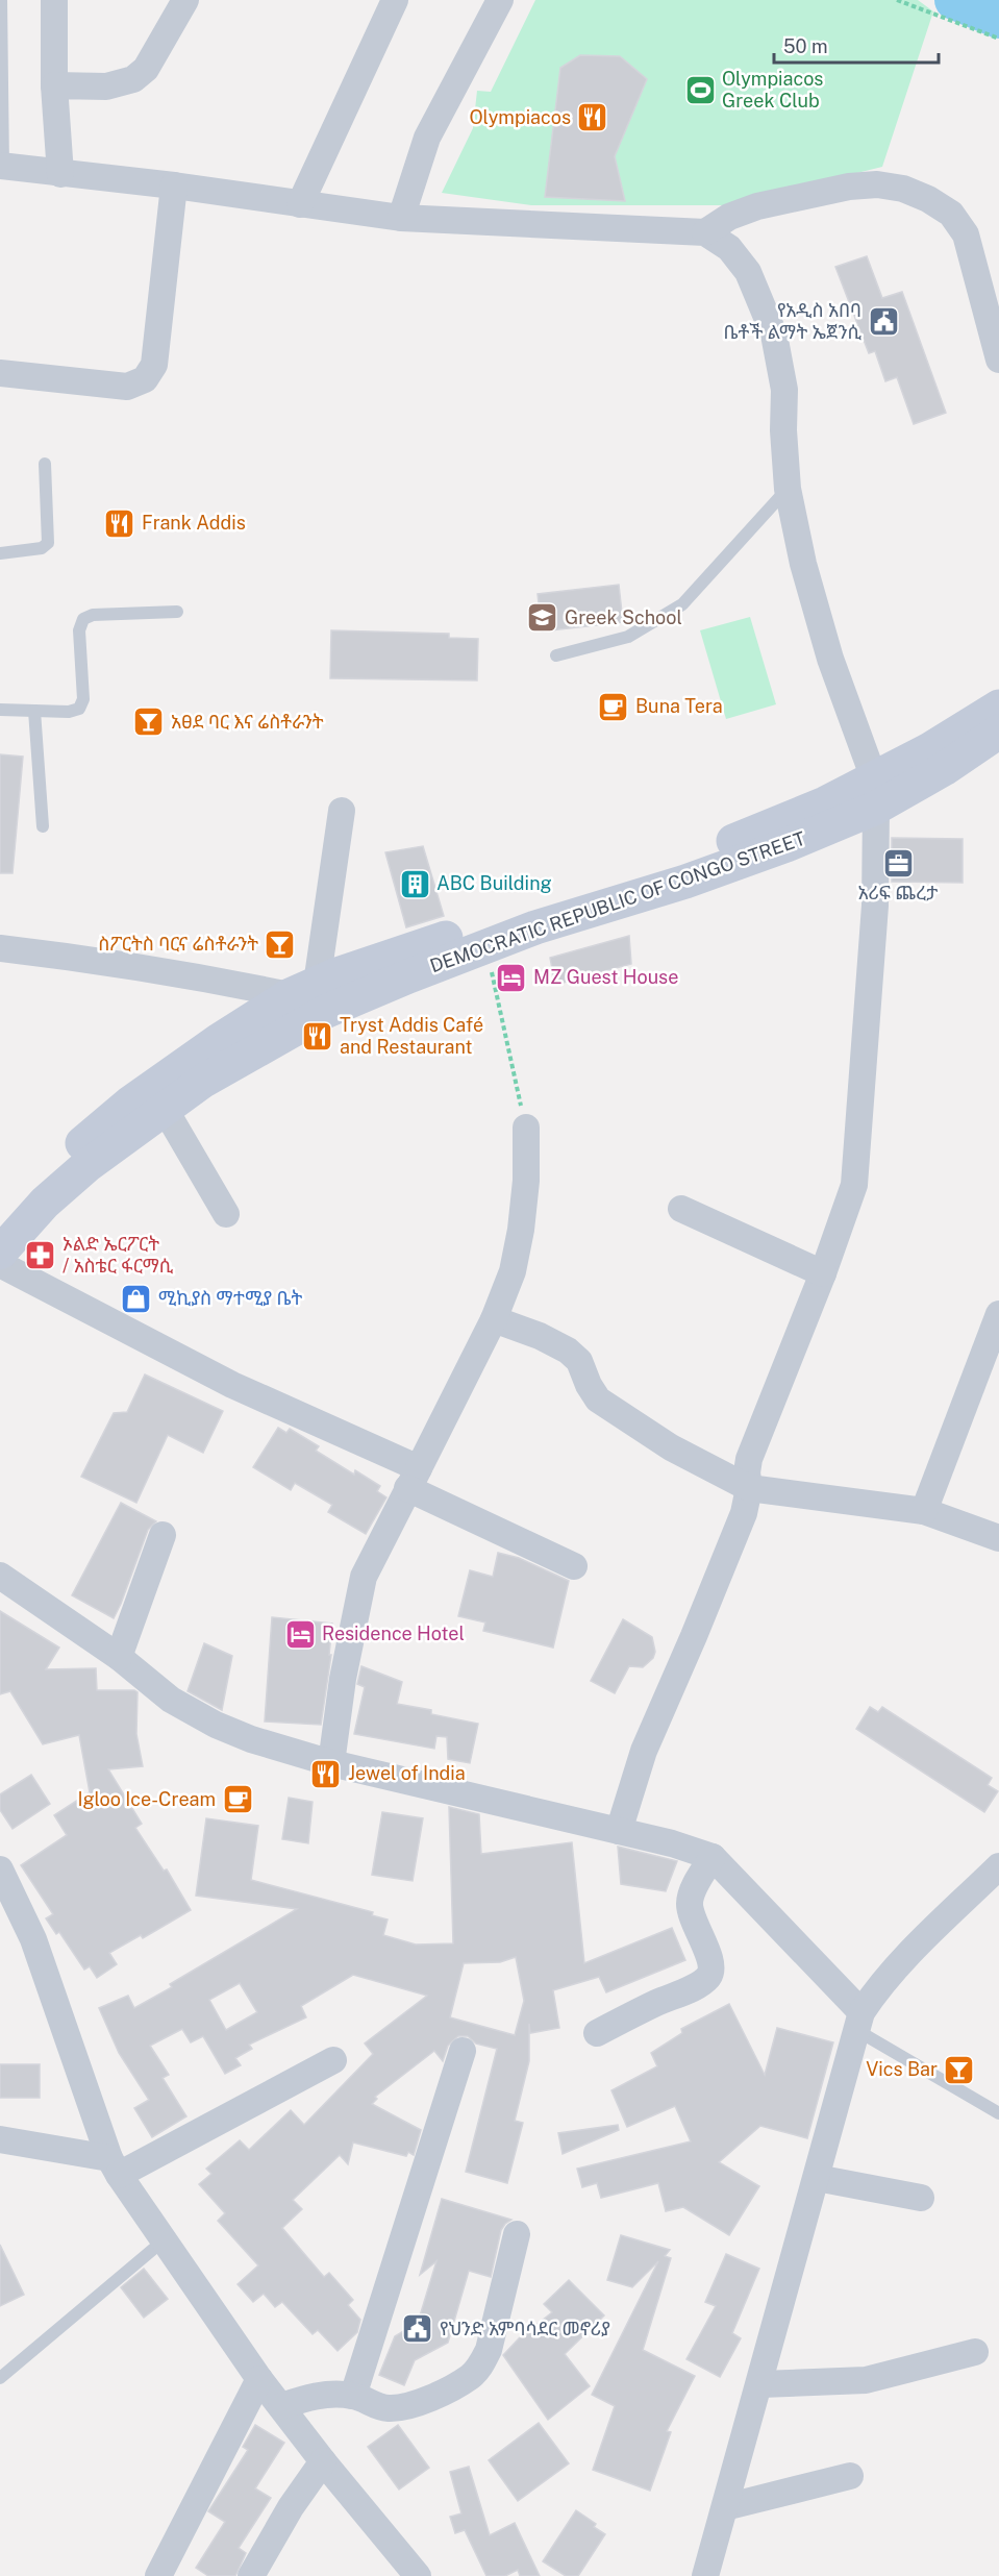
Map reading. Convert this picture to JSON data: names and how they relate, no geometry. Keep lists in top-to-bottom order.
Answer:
{
  "streets": {
    "main road": ["DEMOCRATIC REPUBLIC OF CONGO STREET"]
  },
  "places": {
    "sports": ["Olympiacos Greek Club"],
    "restaurant": [
      "Olympiacos",
      "Frank Addis",
      "Tryst Addis Café and Restaurant",
      "Jewel of India"
    ],
    "public building": ["የአዲስ አበባ ቤቶች ልማት ኤጀንሲ", "የህንድ አምባሳደር መኖሪያ"],
    "school or university": ["Greek School"],
    "cafe": ["Buna Tera", "Igloo Ice-Cream"],
    "bar": ["አፀደ ባር እና ሬስቶራንት", "ስፖርትስ ባርና ሬስቶራንት", "Vics Bar"],
    "office": ["አሪፍ ጨረታ"],
    "building": ["ABC Building"],
    "hotel": ["MZ Guest House", "Residence Hotel"],
    "pharmacy": ["ኦልድ ኤርፖርት / አስቴር ፋርማሲ"],
    "shop": ["ሚኪያስ ማተሚያ ቤት"]
  },
  "scale_bar": "50 m"
}
